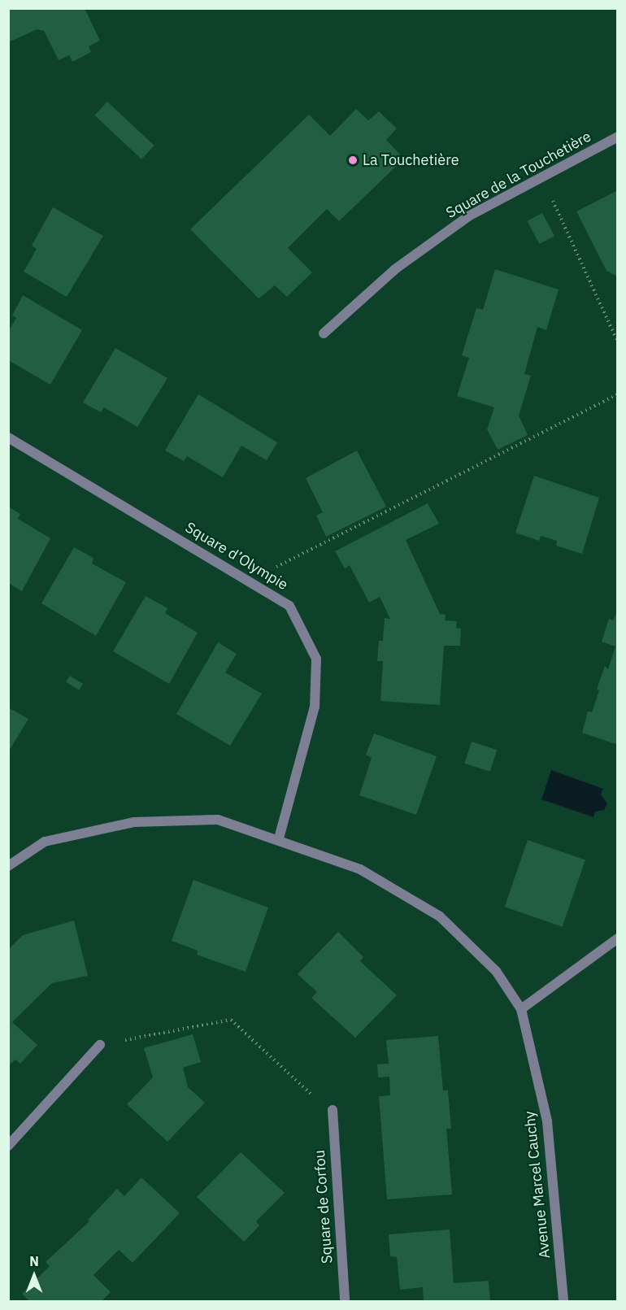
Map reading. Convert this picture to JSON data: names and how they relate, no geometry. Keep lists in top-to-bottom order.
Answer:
{
  "streets": {
    "street": [
      "Square de la Touchetière",
      "Square d’Olympie",
      "Avenue Marcel Cauchy",
      "Square de Corfou"
    ]
  },
  "crossings": [
    ["Square d’Olympie", "Avenue Marcel Cauchy"]
  ],
  "places": ["La Touchetière"],
  "north": "top"
}
